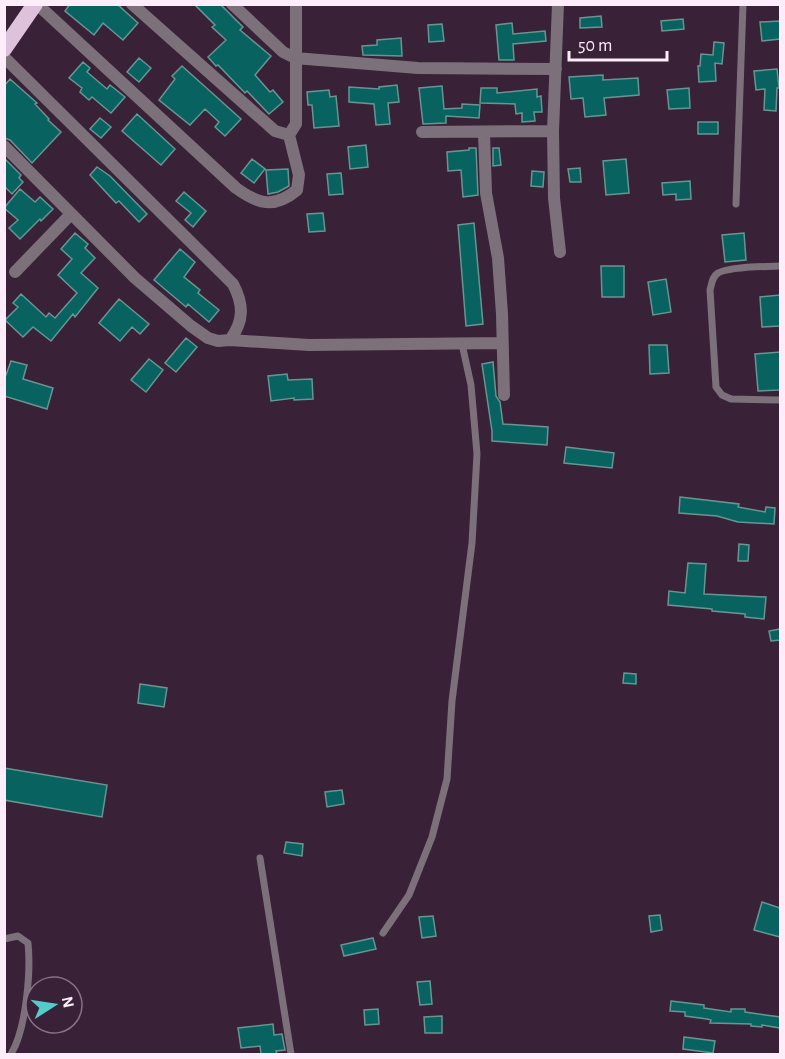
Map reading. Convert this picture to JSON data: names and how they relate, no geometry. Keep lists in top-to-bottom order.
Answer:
{
  "scale_bar": "50 m",
  "north": "right"
}
